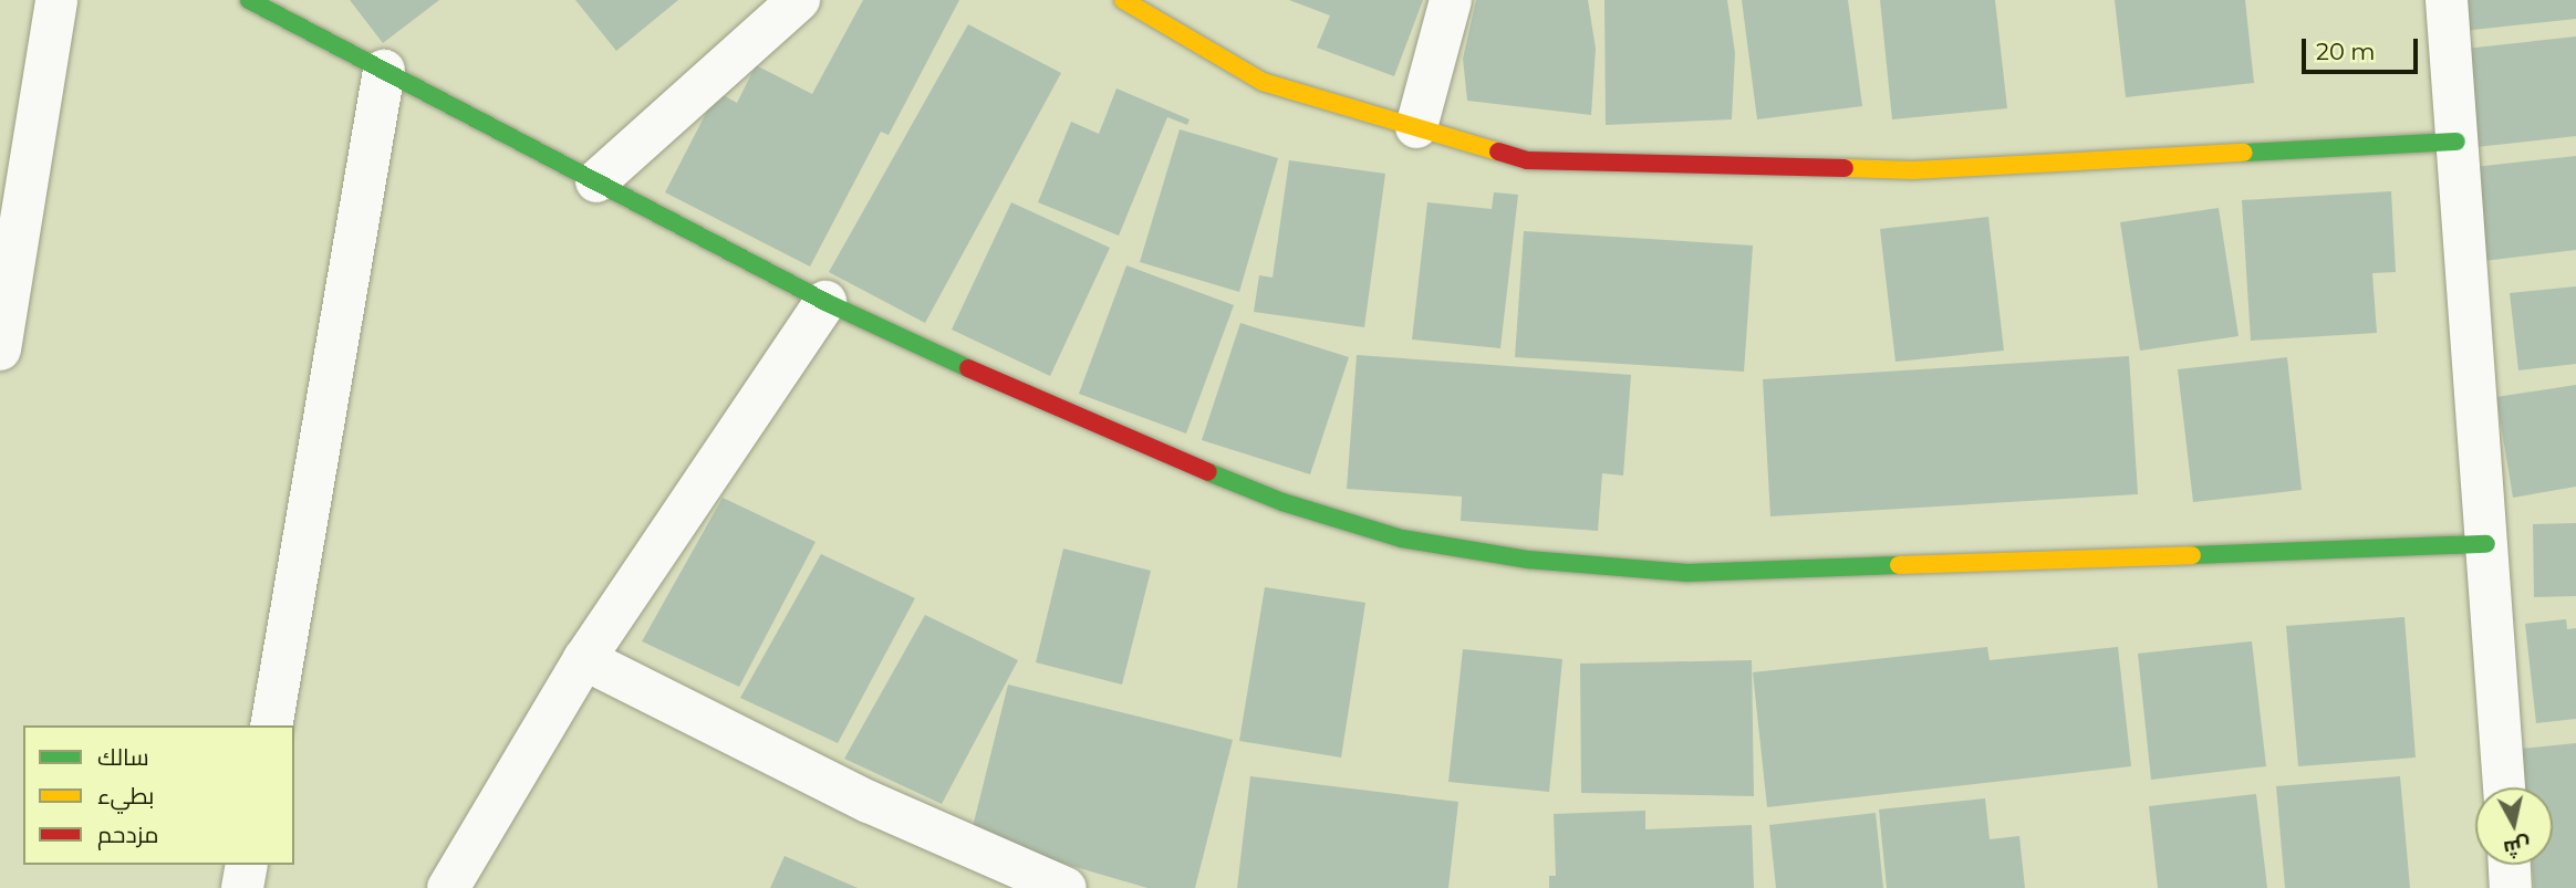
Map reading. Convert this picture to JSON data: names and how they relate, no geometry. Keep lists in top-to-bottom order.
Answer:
{
  "legend": ["سالك", "بطيء", "مزدحم"],
  "scale_bar": "20 m",
  "north": "bottom"
}
